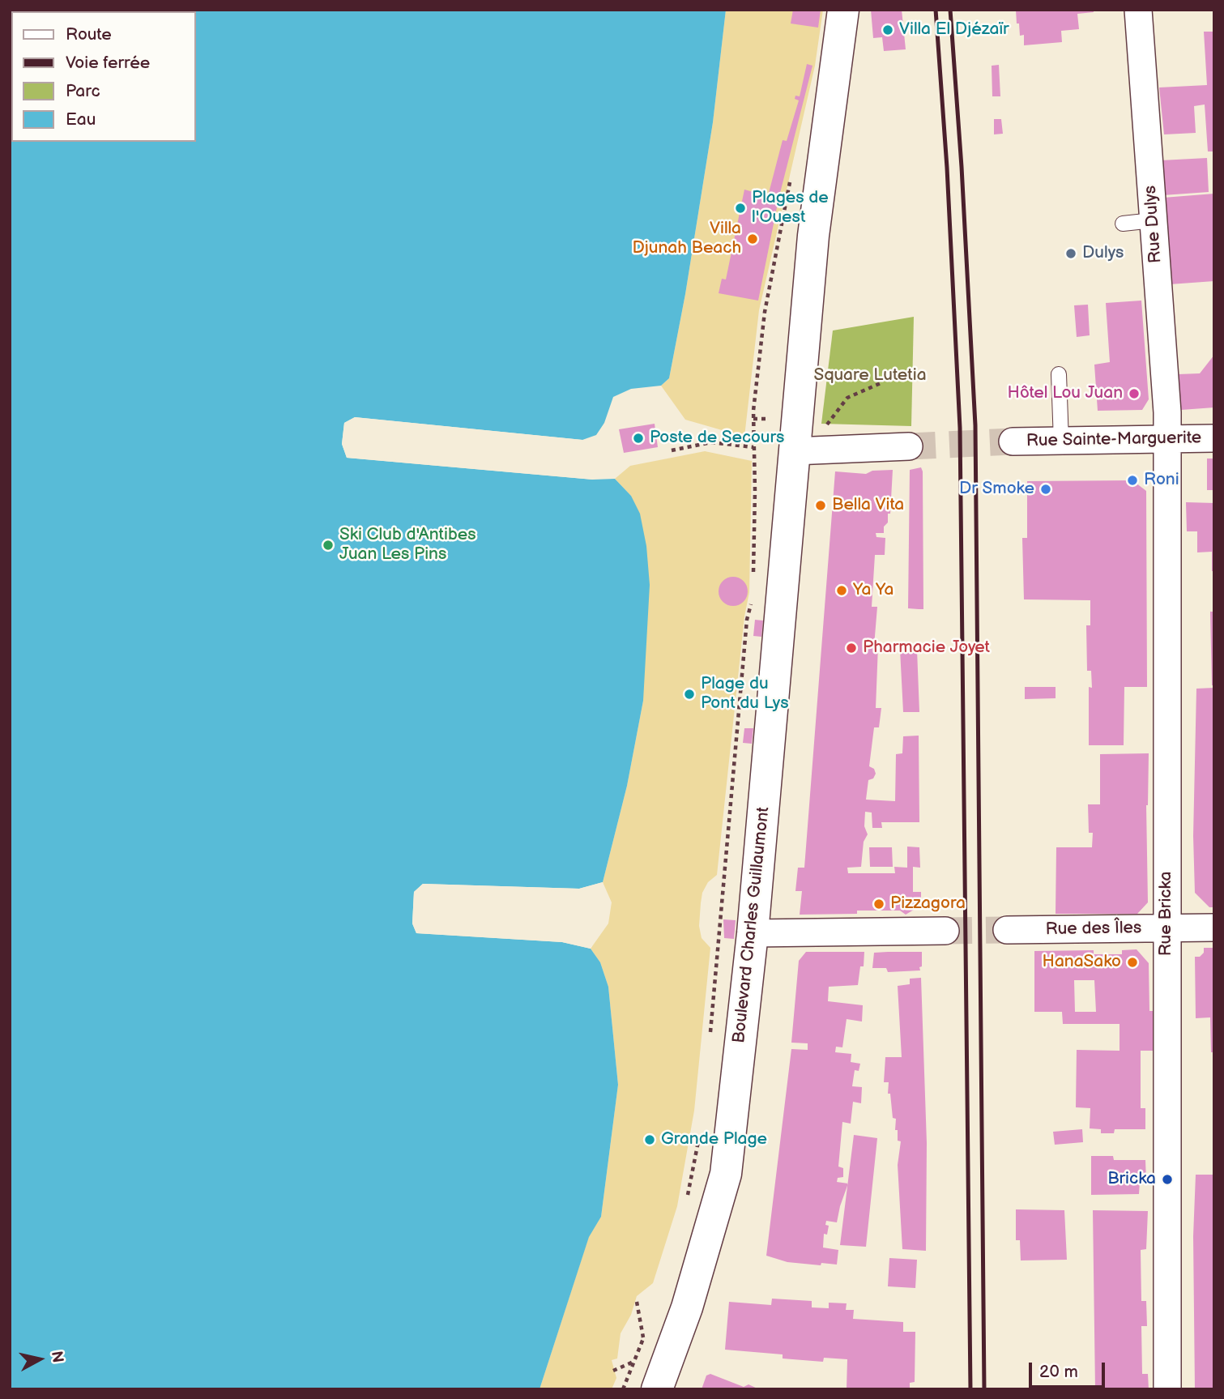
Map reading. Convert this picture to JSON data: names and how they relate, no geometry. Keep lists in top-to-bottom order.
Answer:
{
  "streets": {
    "main road": ["Boulevard Charles Guillaumont"],
    "street": [
      "Rue Dulys",
      "Rue Sainte-Marguerite",
      "Rue Bricka",
      "Rue des Îles"
    ]
  },
  "crossings": [
    ["Rue Dulys", "Rue Sainte-Marguerite"],
    ["Rue Dulys", "Rue Bricka"],
    ["Rue Sainte-Marguerite", "Rue Bricka"],
    ["Rue Bricka", "Rue des Îles"]
  ],
  "parks": ["Square Lutetia"],
  "places": [
    "Villa El Djézaïr",
    "Plages de l'Ouest",
    "Villa Djunah Beach",
    "Dulys",
    "Hôtel Lou Juan",
    "Poste de Secours",
    "Roni",
    "Dr Smoke",
    "Bella Vita",
    "Ski Club d'Antibes Juan Les Pins",
    "Ya Ya",
    "Pharmacie Joyet",
    "Plage du Pont du Lys",
    "Pizzagora",
    "HanaSako",
    "Grande Plage",
    "Bricka"
  ],
  "legend": [
    "Route",
    "Voie ferrée",
    "Parc",
    "Eau"
  ],
  "scale_bar": "20 m",
  "north": "right"
}
